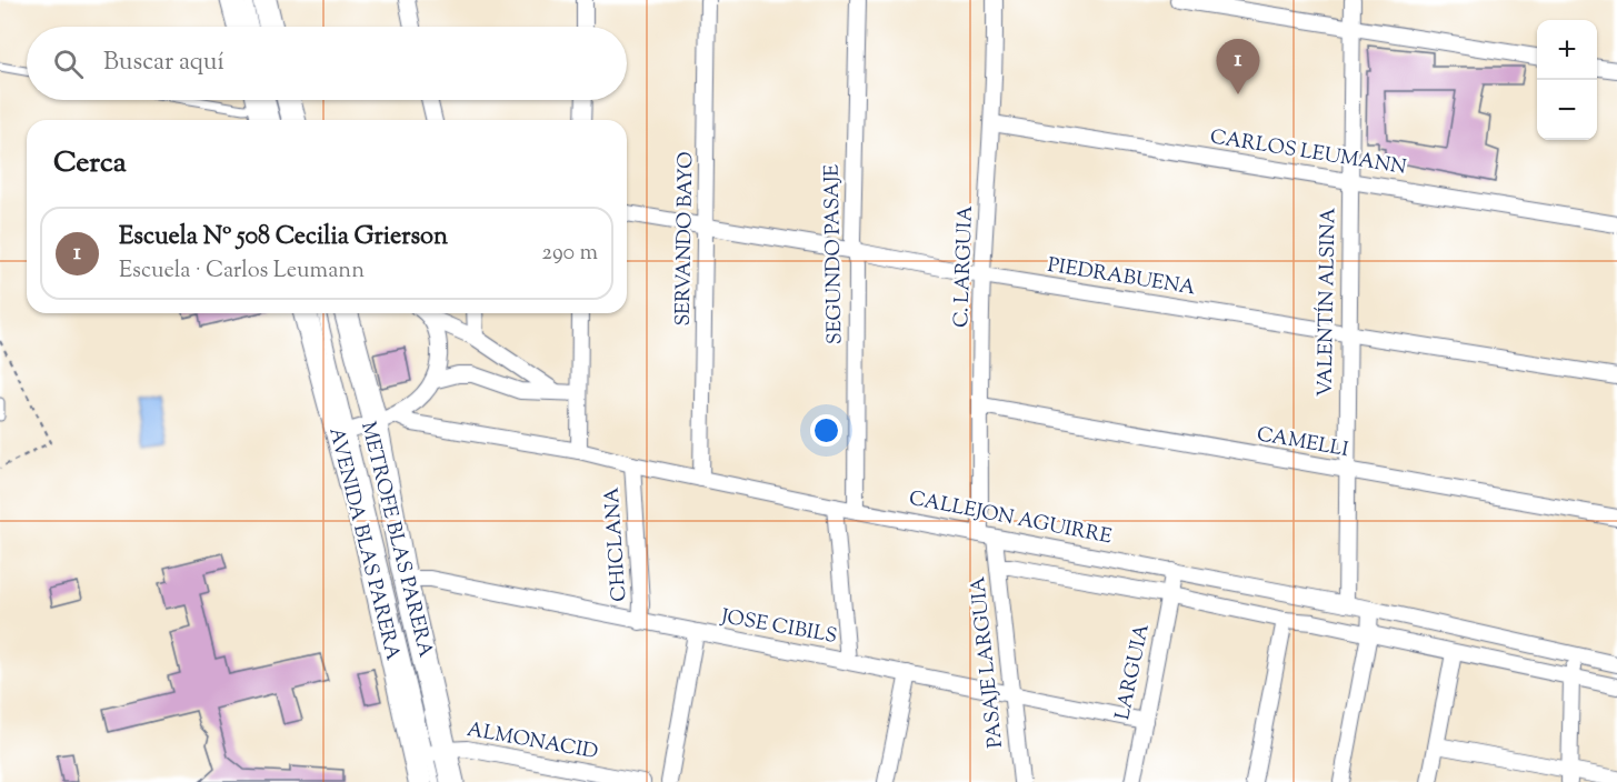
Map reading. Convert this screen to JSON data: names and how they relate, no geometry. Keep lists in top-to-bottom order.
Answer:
{
  "streets": {
    "main road": ["AVENIDA BLAS PARERA"],
    "street": [
      "CARLOS LEUMANN",
      "SERVANDO BAYO",
      "SEGUNDO PASAJE",
      "C. LARGUIA",
      "PIEDRABUENA",
      "VALENTÍN ALSINA",
      "CAMELLI",
      "CALLEJON AGUIRRE",
      "CHICLANA",
      "JOSE CIBILS",
      "PASAJE LARGUIA",
      "LARGUIA",
      "ALMONACID"
    ],
    "lane": ["METROFE BLAS PARERA"]
  },
  "crossings": [
    ["CARLOS LEUMANN", "C. LARGUIA"],
    ["CARLOS LEUMANN", "VALENTÍN ALSINA"],
    ["SERVANDO BAYO", "PIEDRABUENA"],
    ["SERVANDO BAYO", "CALLEJON AGUIRRE"],
    ["SEGUNDO PASAJE", "PIEDRABUENA"],
    ["SEGUNDO PASAJE", "CALLEJON AGUIRRE"],
    ["C. LARGUIA", "PIEDRABUENA"],
    ["C. LARGUIA", "CAMELLI"],
    ["C. LARGUIA", "CALLEJON AGUIRRE"],
    ["C. LARGUIA", "PASAJE LARGUIA"],
    ["PIEDRABUENA", "VALENTÍN ALSINA"],
    ["VALENTÍN ALSINA", "CAMELLI"],
    ["VALENTÍN ALSINA", "CALLEJON AGUIRRE"],
    ["CALLEJON AGUIRRE", "AVENIDA BLAS PARERA"],
    ["CALLEJON AGUIRRE", "CHICLANA"],
    ["CALLEJON AGUIRRE", "PASAJE LARGUIA"],
    ["CALLEJON AGUIRRE", "LARGUIA"],
    ["METROFE BLAS PARERA", "AVENIDA BLAS PARERA"],
    ["AVENIDA BLAS PARERA", "JOSE CIBILS"],
    ["AVENIDA BLAS PARERA", "ALMONACID"],
    ["CHICLANA", "JOSE CIBILS"],
    ["JOSE CIBILS", "PASAJE LARGUIA"],
    ["JOSE CIBILS", "LARGUIA"]
  ],
  "page": {
    "map_buttons": ["+", "−"],
    "search": "Buscar aquí",
    "pins": "1",
    "heading": "Cerca",
    "list": [
      {
        "mark": "1",
        "name": "Escuela Nº 508 Cecilia Grierson",
        "note": "Escuela · Carlos Leumann",
        "value": "290 m"
      }
    ]
  }
}
